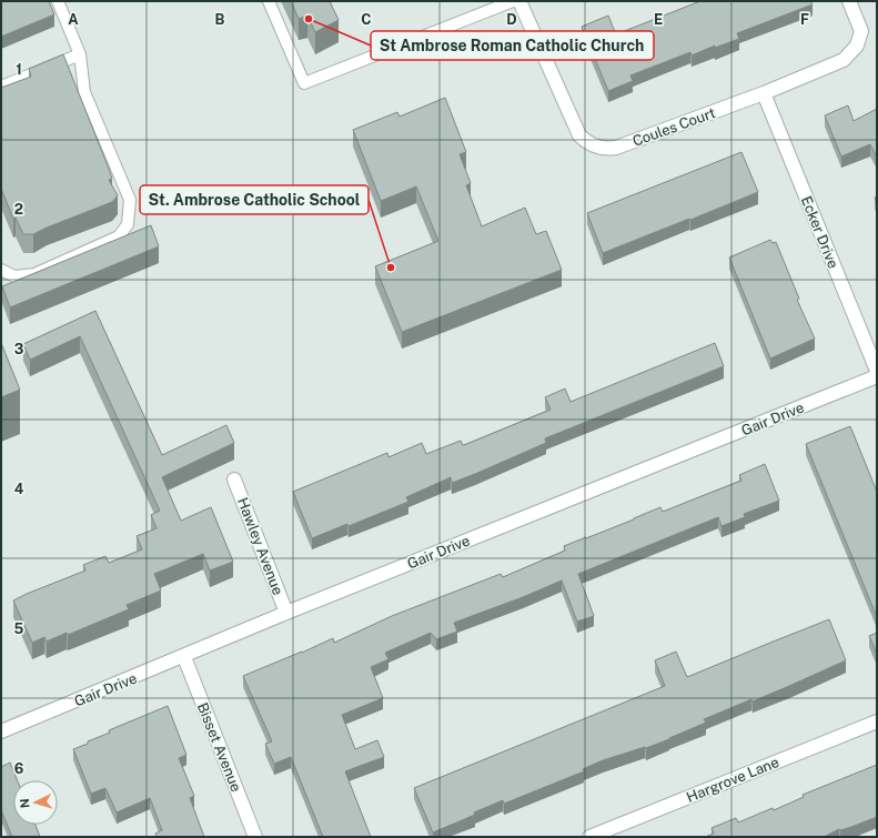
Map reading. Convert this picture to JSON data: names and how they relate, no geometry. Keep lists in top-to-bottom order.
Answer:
{
  "streets": {
    "street": [
      "Coules Court",
      "Ecker Drive",
      "Gair Drive",
      "Hawley Avenue",
      "Bisset Avenue",
      "Hargrove Lane"
    ]
  },
  "crossings": [
    ["Coules Court", "Ecker Drive"],
    ["Gair Drive", "Hawley Avenue"],
    ["Gair Drive", "Bisset Avenue"]
  ],
  "places": ["St Ambrose Roman Catholic Church", "St. Ambrose Catholic School"],
  "north": "left",
  "grid": {
    "columns": [
      "A",
      "B",
      "C",
      "D",
      "E",
      "F"
    ],
    "rows": [
      "1",
      "2",
      "3",
      "4",
      "5",
      "6"
    ]
  }
}
